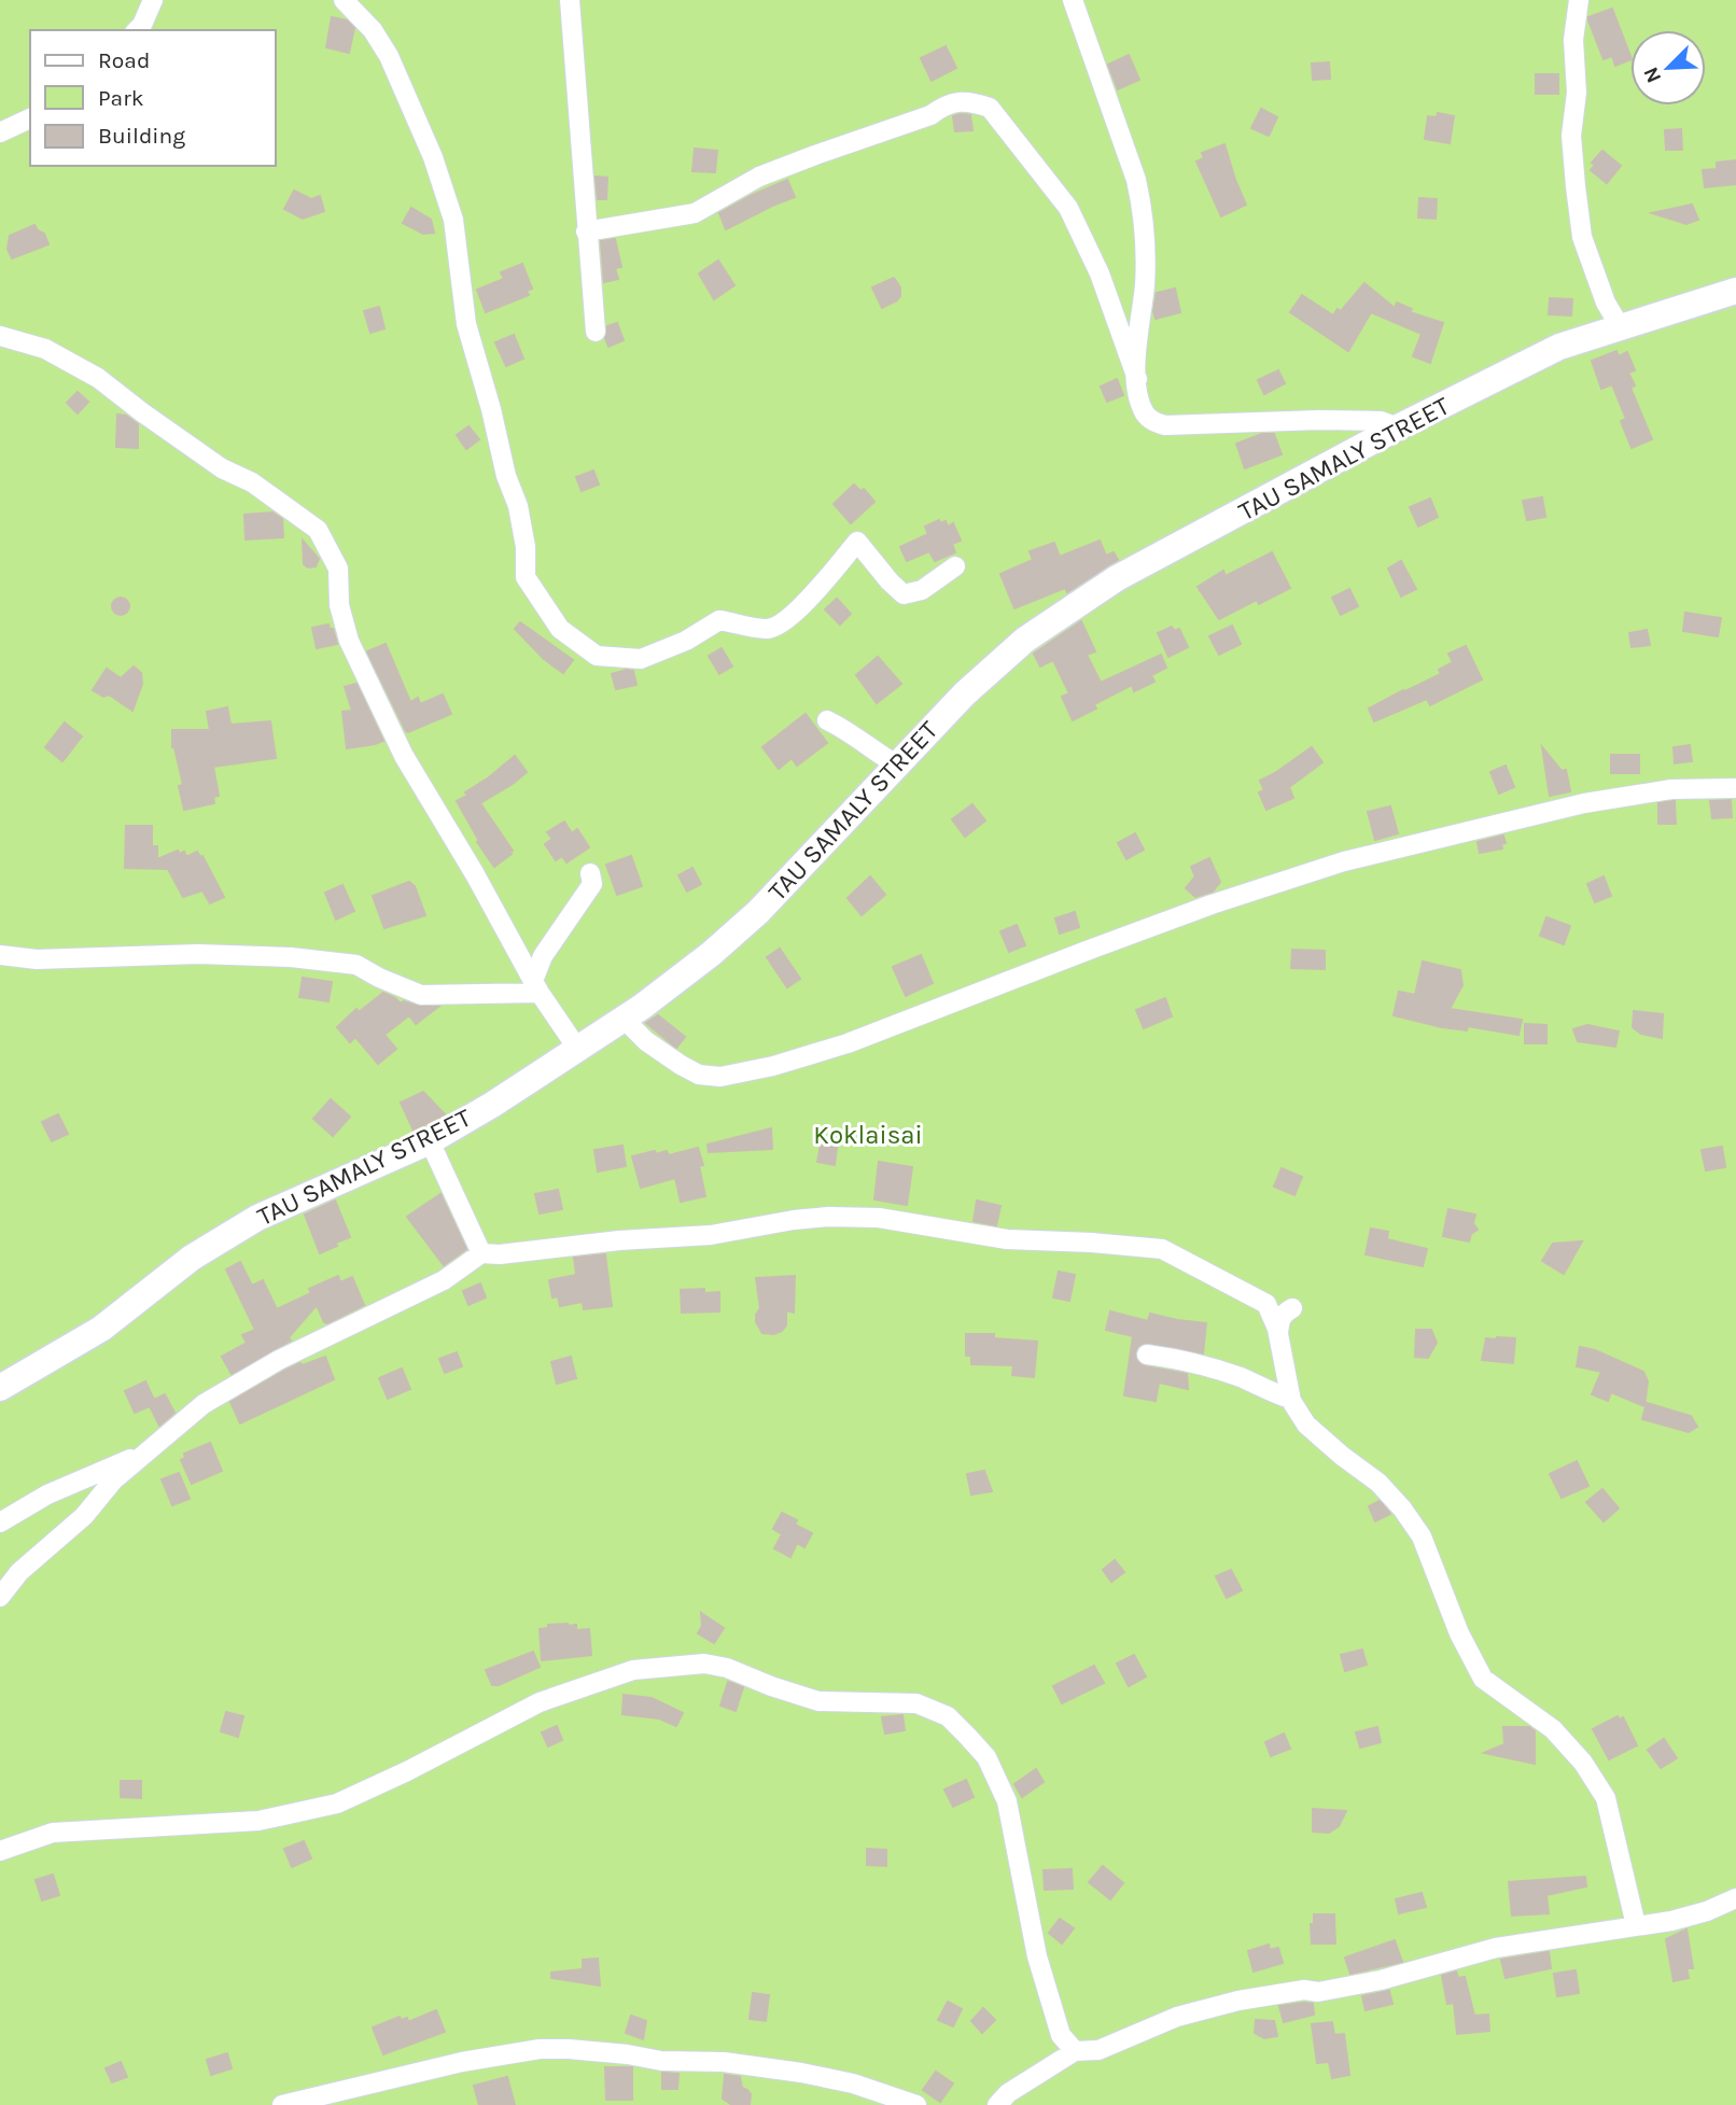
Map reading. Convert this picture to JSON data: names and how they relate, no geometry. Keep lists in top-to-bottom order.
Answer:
{
  "streets": {
    "street": ["TAU SAMALY STREET"]
  },
  "parks": ["Koklaisai"],
  "legend": ["Road", "Park", "Building"],
  "north": "bottom left"
}
